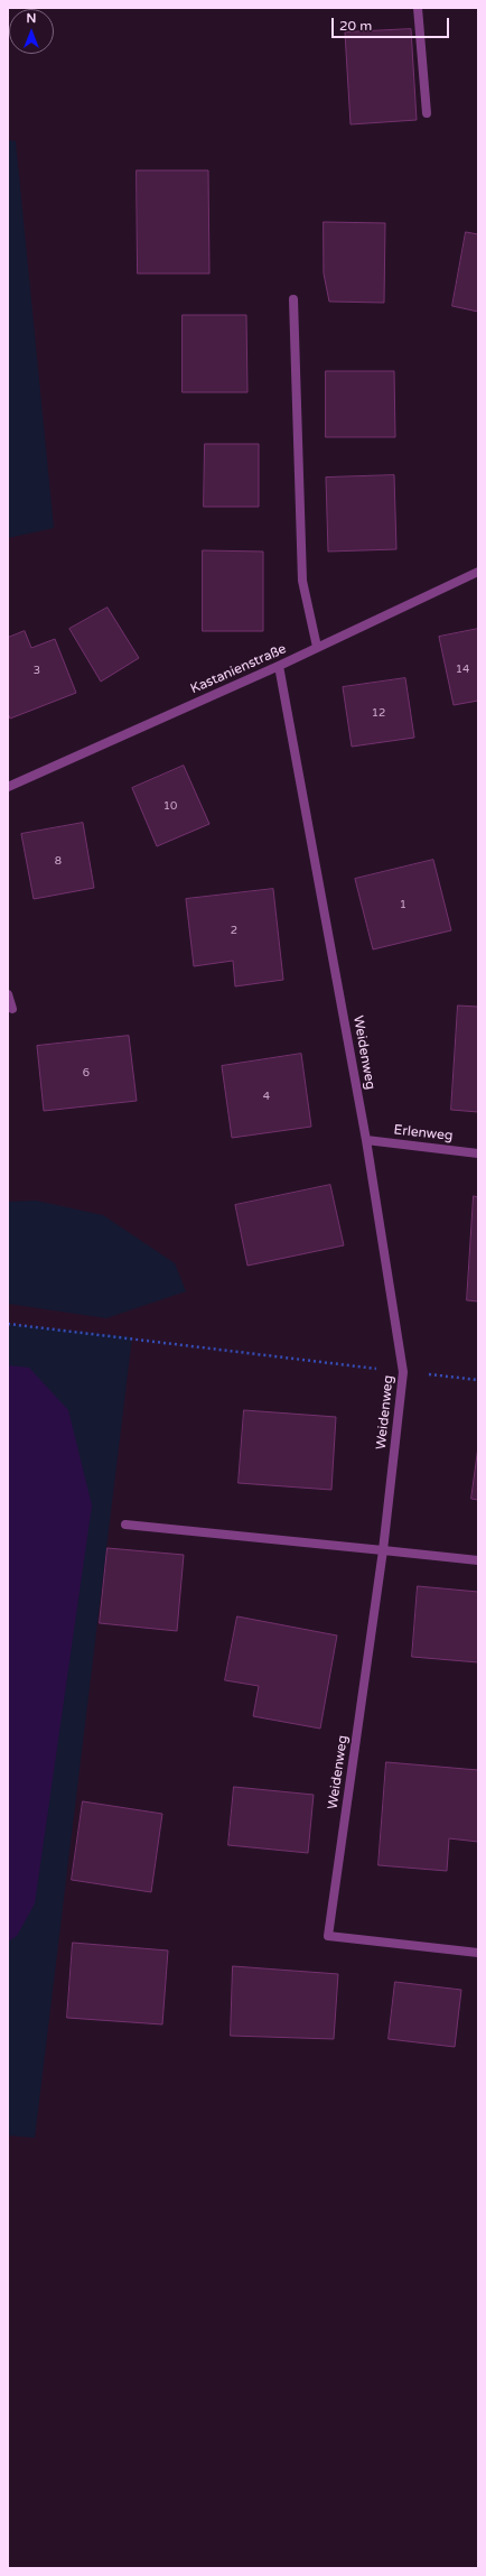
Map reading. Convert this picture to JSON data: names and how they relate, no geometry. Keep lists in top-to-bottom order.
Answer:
{
  "streets": {
    "street": ["Kastanienstraße", "Weidenweg", "Erlenweg"]
  },
  "crossings": [
    ["Kastanienstraße", "Weidenweg"],
    ["Weidenweg", "Erlenweg"]
  ],
  "house_numbers": [
    "14",
    "3",
    "12",
    "10",
    "8",
    "1",
    "2",
    "6",
    "4"
  ],
  "scale_bar": "20 m",
  "north": "top"
}
